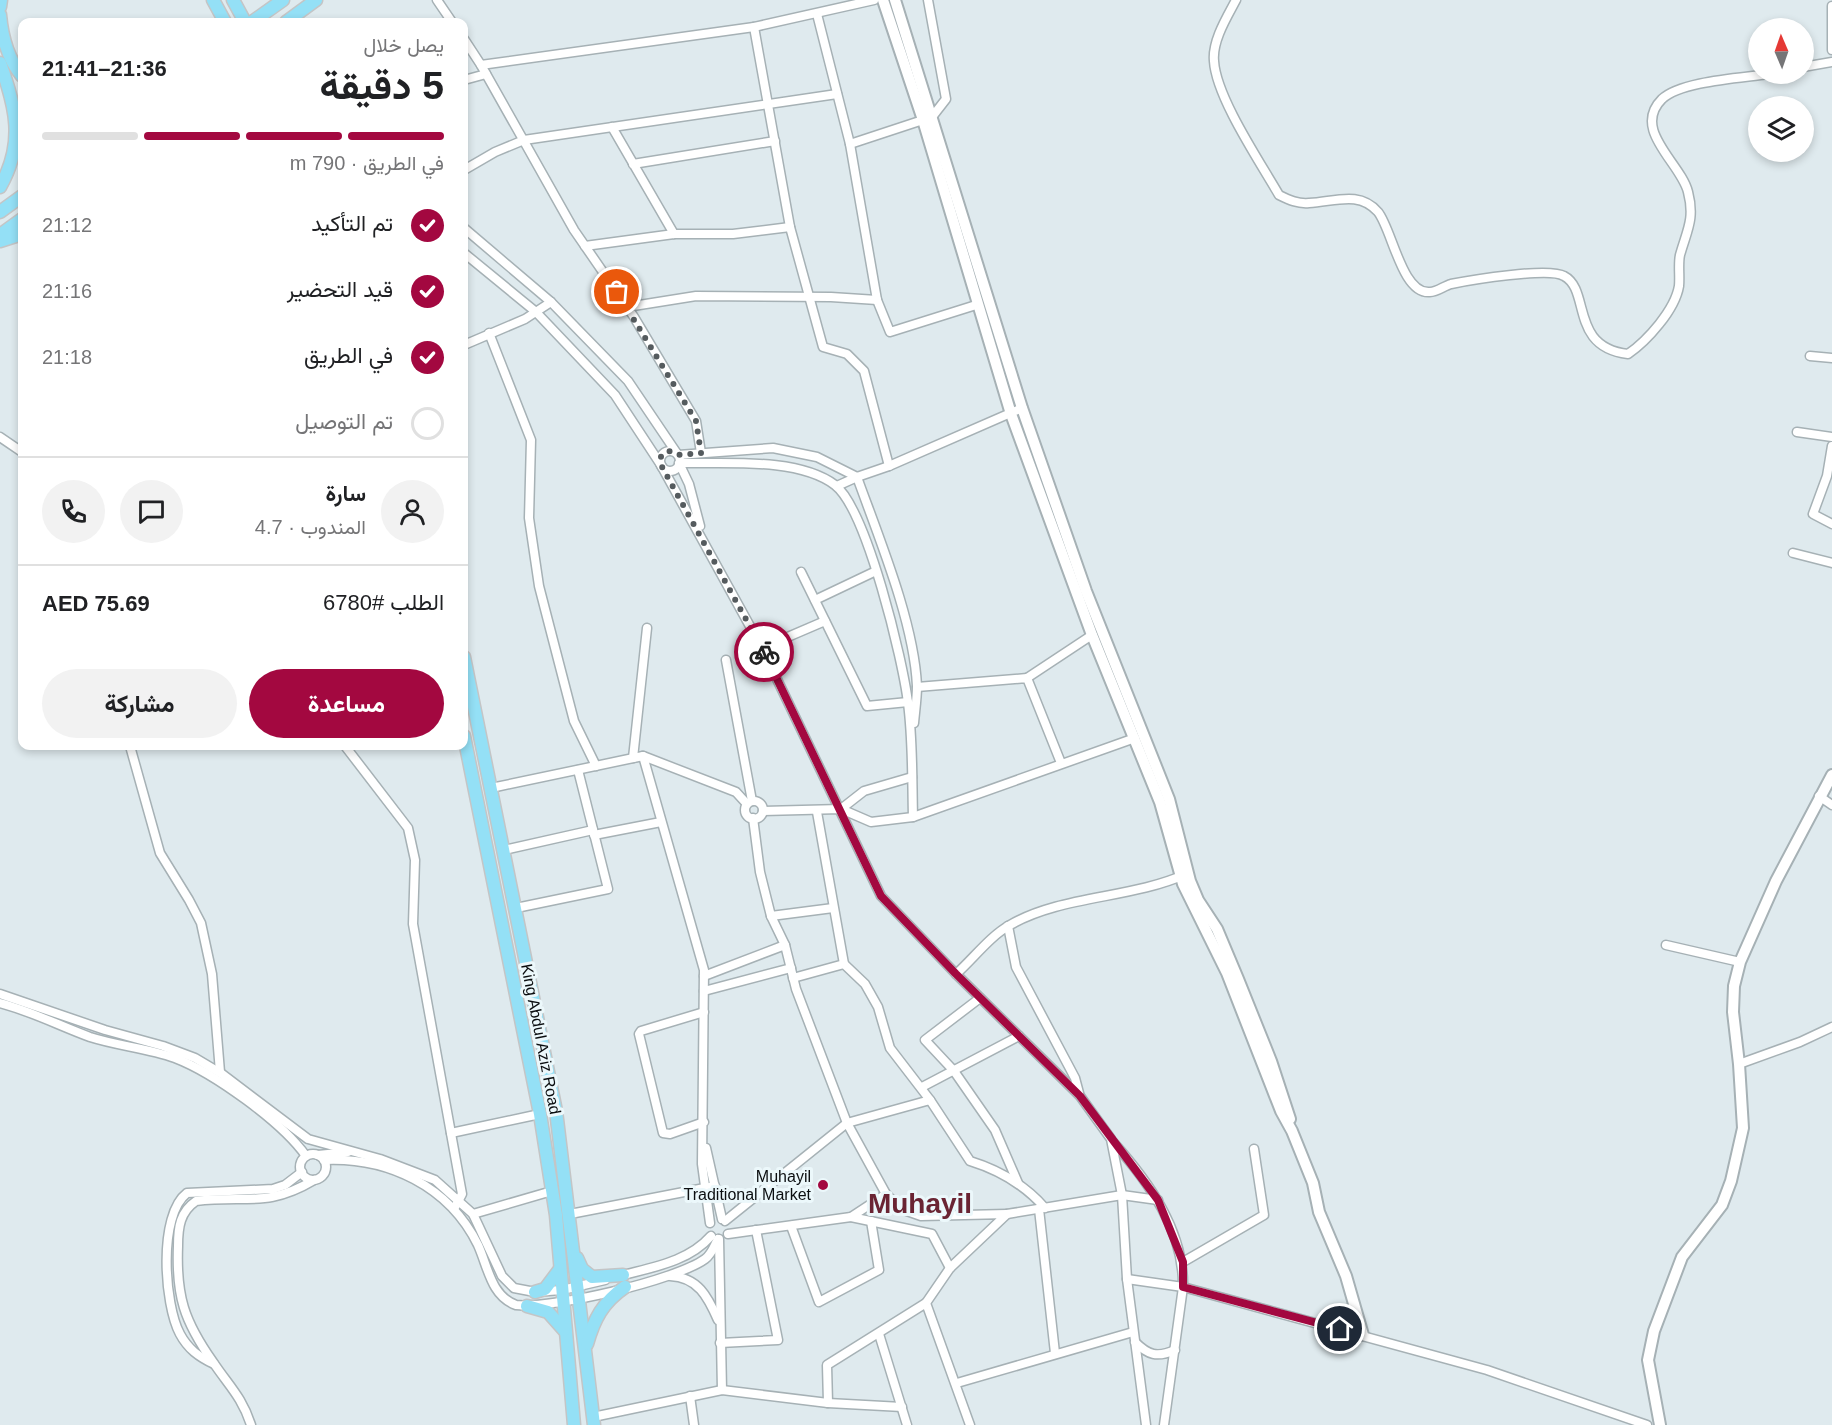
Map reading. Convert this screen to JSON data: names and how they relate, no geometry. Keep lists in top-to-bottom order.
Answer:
{
  "streets": {
    "main road": ["King Abdul Aziz Road"]
  },
  "districts": ["Muhayil"],
  "places": ["Muhayil Traditional Market"],
  "north": "top",
  "page": {
    "heading": ["5 دقيقة", "يصل خلال", "21:36–21:41"],
    "panel": [
      "سارة",
      "المندوب · 4.7",
      "الطلب #6780",
      "AED 75.69"
    ],
    "bar": "في الطريق · 790 m",
    "list": [
      ["تم التأكيد", "21:12"],
      ["قيد التحضير", "21:16"],
      ["في الطريق", "21:18"],
      "تم التوصيل"
    ],
    "buttons": ["مساعدة", "مشاركة"]
  }
}
